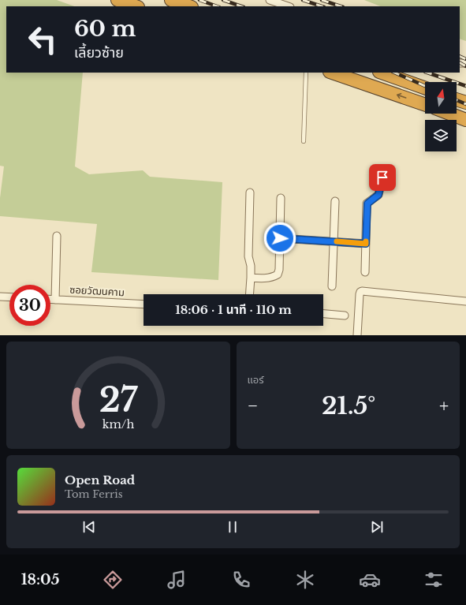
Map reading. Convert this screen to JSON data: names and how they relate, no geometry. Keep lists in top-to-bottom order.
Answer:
{
  "streets": {
    "street": ["ซอยวัฒนคาม"]
  },
  "north": "top",
  "page": {
    "turn": ["60 m", "เลี้ยวซ้าย"],
    "limit": "30",
    "trip": "18:06 · 1 นาที · 110 m",
    "tile": "แอร์",
    "heat": ["−", "21.5°", "+"],
    "song": ["Open Road", "Tom Ferris"],
    "tabs": "18:05",
    "gauge": ["27", "km/h"]
  }
}
